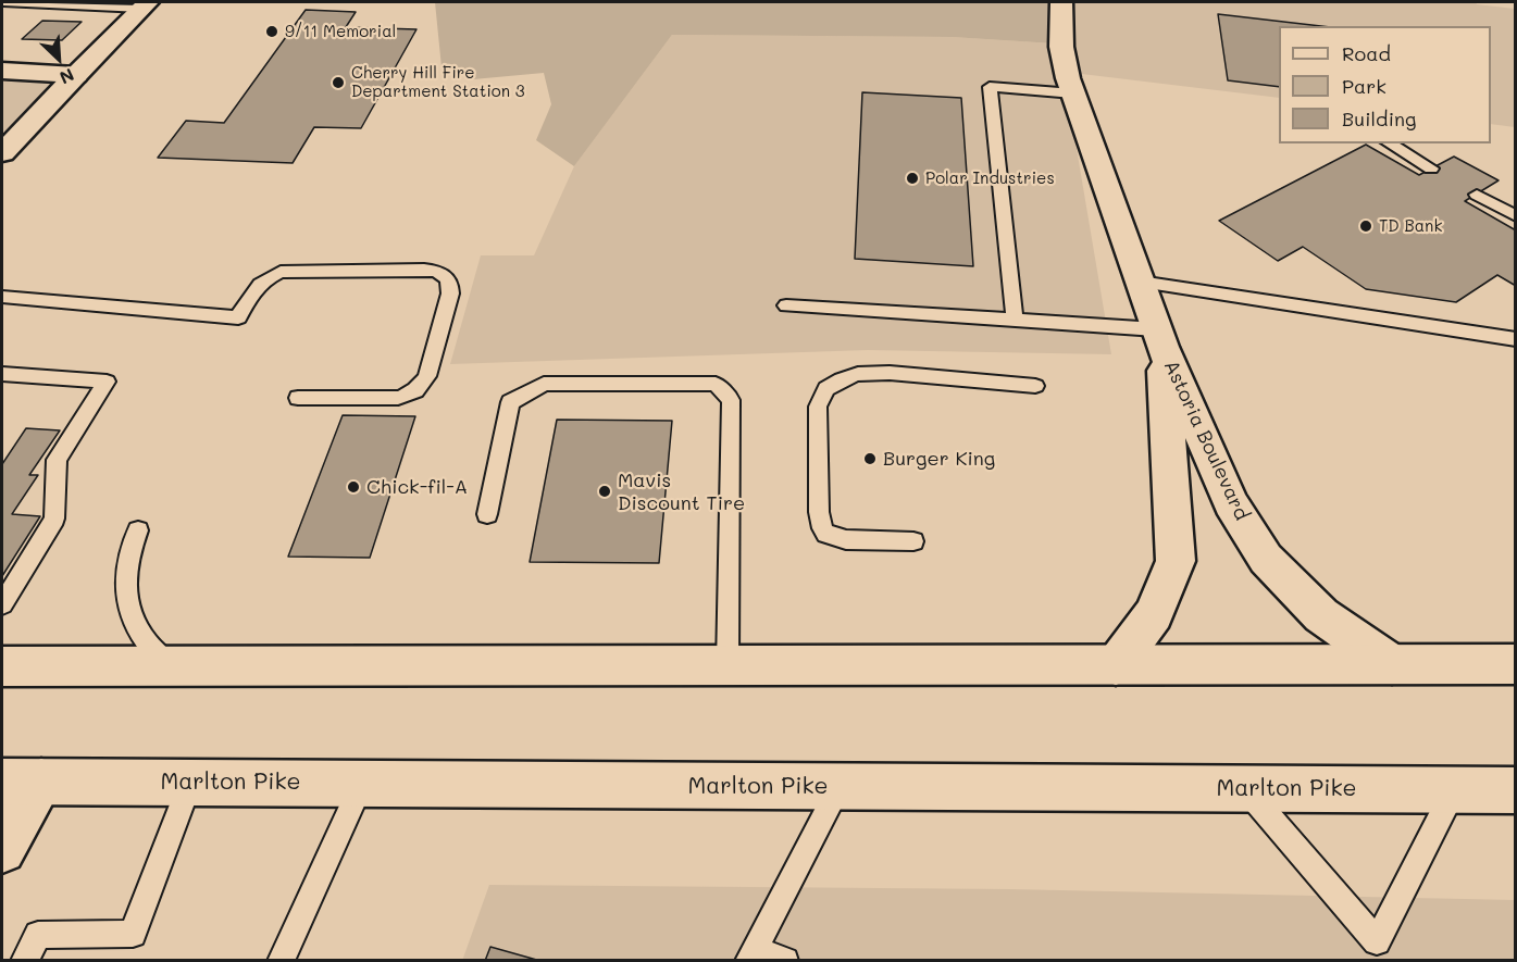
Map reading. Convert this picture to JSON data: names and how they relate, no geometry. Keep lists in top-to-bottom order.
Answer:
{
  "streets": {
    "main road": ["Astoria Boulevard", "Marlton Pike"]
  },
  "places": [
    "9/11 Memorial",
    "Cherry Hill Fire Department Station 3",
    "Polar Industries",
    "TD Bank",
    "Burger King",
    "Chick-fil-A",
    "Mavis Discount Tire"
  ],
  "legend": ["Road", "Park", "Building"],
  "north": "bottom right"
}
